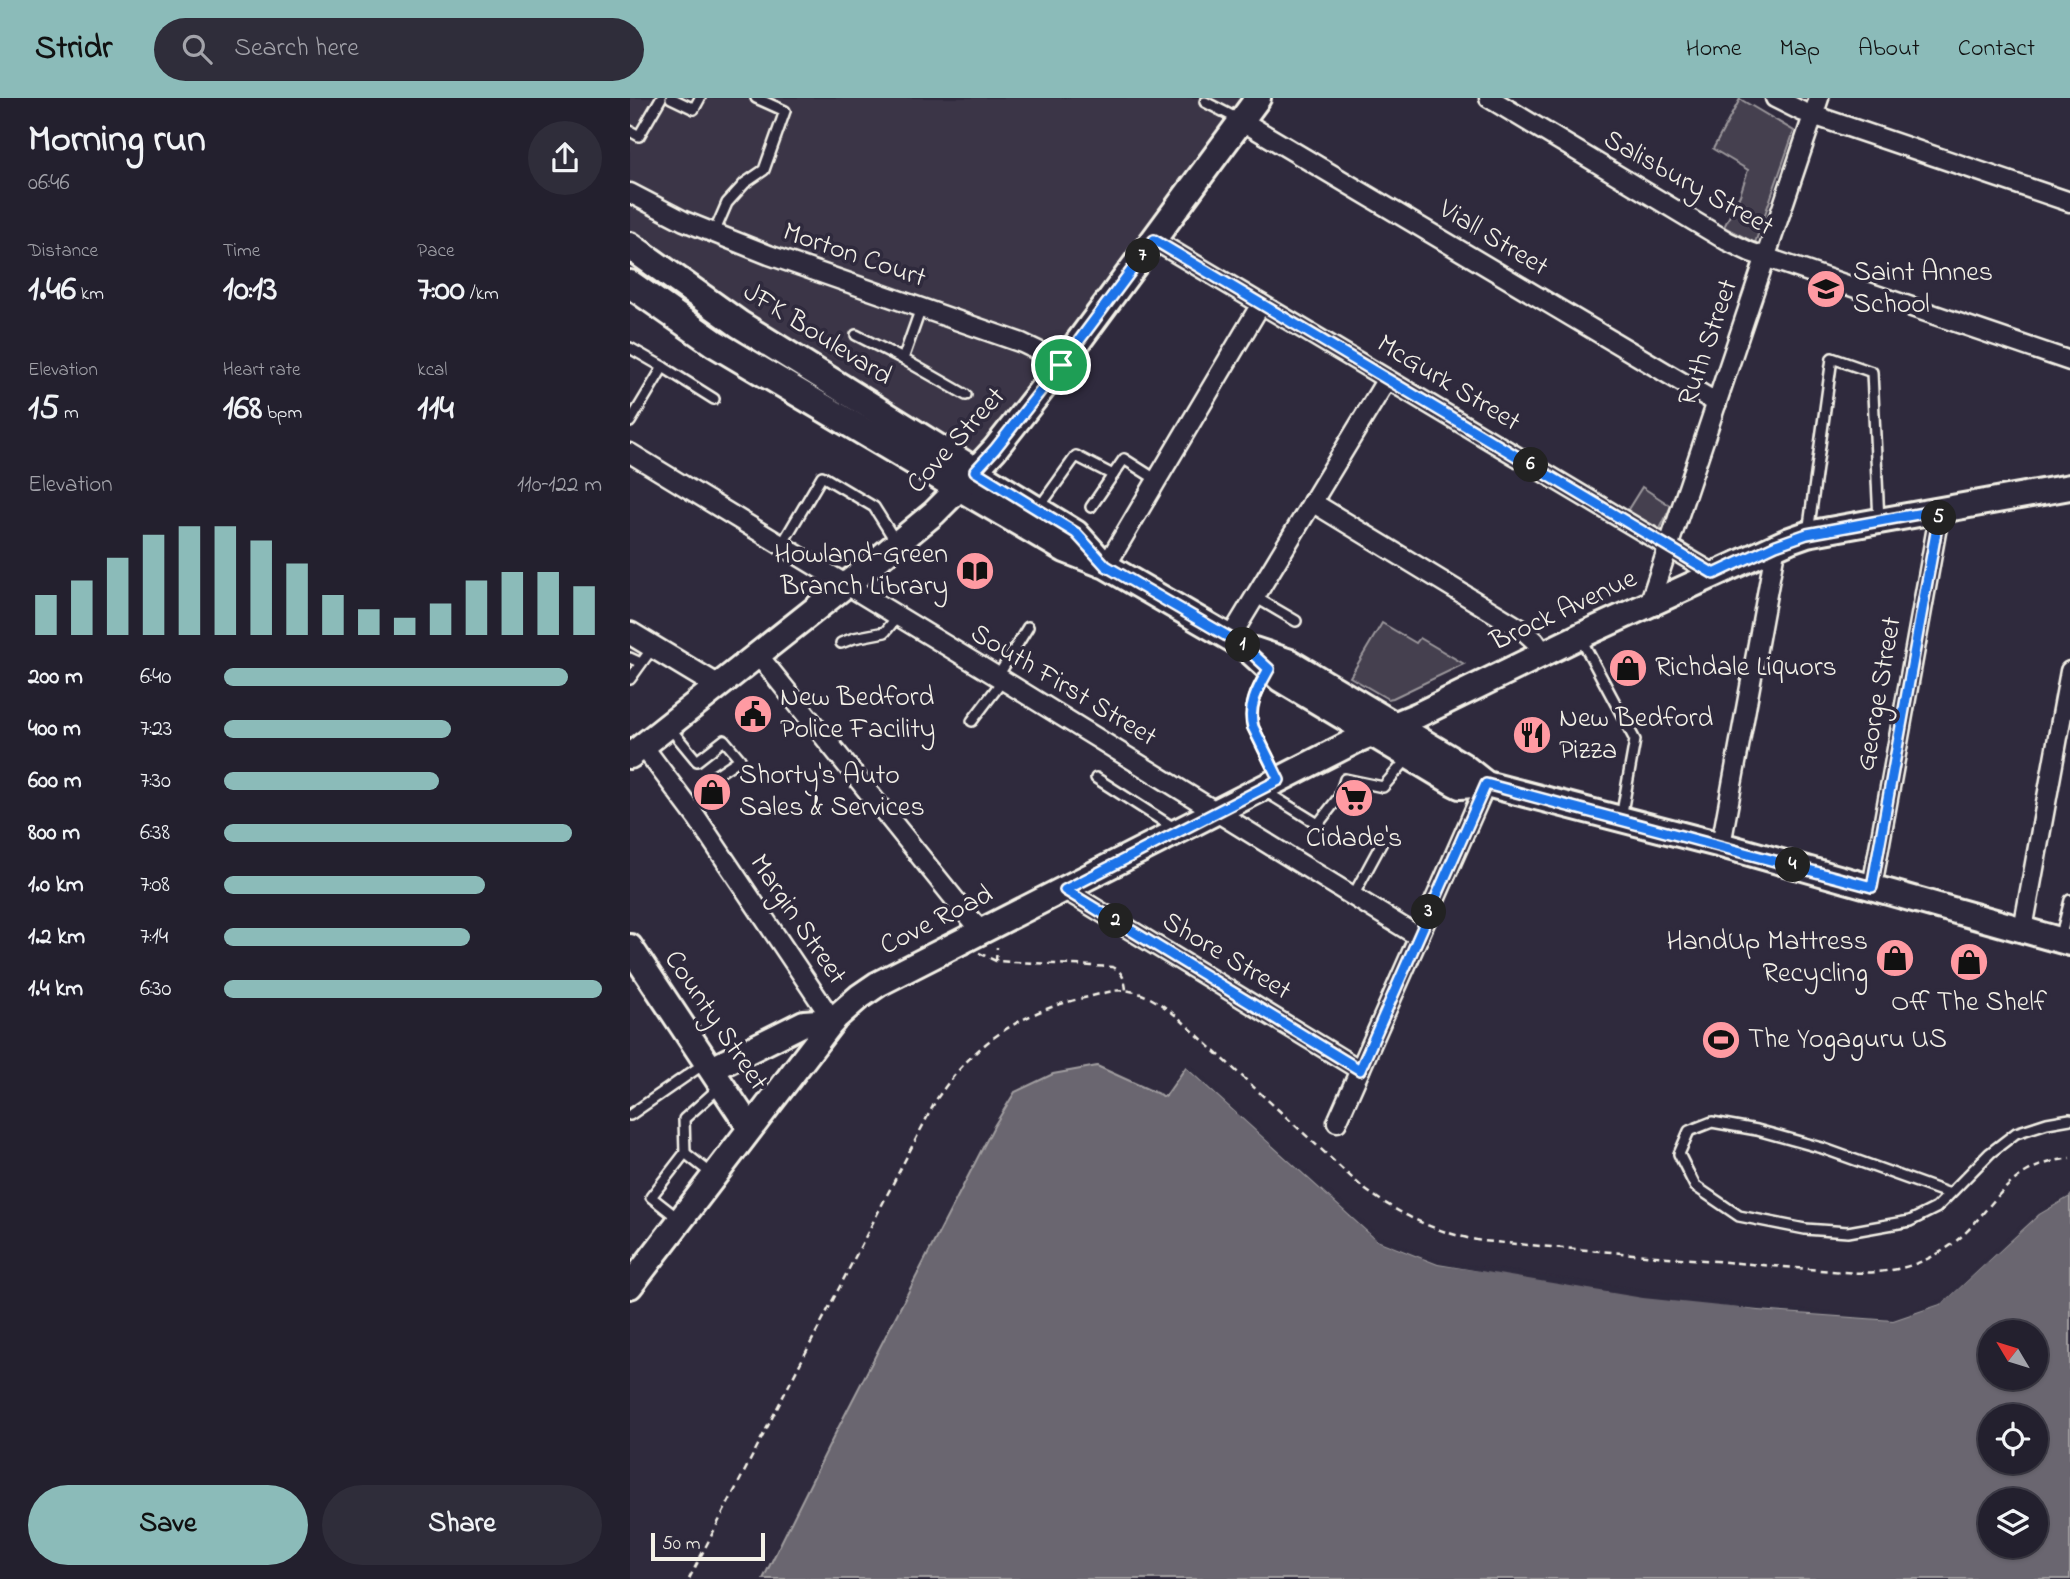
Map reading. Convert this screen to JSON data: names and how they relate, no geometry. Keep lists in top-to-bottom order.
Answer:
{
  "streets": {
    "main road": [
      "JFK Boulevard",
      "Cove Street",
      "Brock Avenue",
      "Cove Road",
      "County Street"
    ],
    "street": [
      "Salisbury Street",
      "Viall Street",
      "Morton Court",
      "Ruth Street",
      "McGurk Street",
      "South First Street",
      "George Street",
      "Margin Street",
      "Shore Street"
    ]
  },
  "crossings": [
    ["Salisbury Street", "Ruth Street"],
    ["Viall Street", "Ruth Street"],
    ["Viall Street", "Cove Street"],
    ["Morton Court", "Cove Street"],
    ["JFK Boulevard", "Cove Street"],
    ["Ruth Street", "McGurk Street"],
    ["Ruth Street", "Brock Avenue"],
    ["McGurk Street", "Cove Street"],
    ["McGurk Street", "Brock Avenue"],
    ["Cove Street", "South First Street"],
    ["Cove Street", "Margin Street"],
    ["Brock Avenue", "George Street"],
    ["Brock Avenue", "Cove Road"],
    ["South First Street", "Cove Road"],
    ["Margin Street", "Cove Road"],
    ["Cove Road", "Shore Street"],
    ["Cove Road", "County Street"]
  ],
  "places": {
    "school or university": ["Saint Annes School"],
    "library": ["Howland-Green Branch Library"],
    "shop": [
      "Richdale Liquors",
      "Shorty's Auto Sales & Services",
      "HandUp Mattress Recycling",
      "Off The Shelf"
    ],
    "public building": ["New Bedford Police Facility"],
    "restaurant": ["New Bedford Pizza"],
    "supermarket": ["Cidade's"],
    "sports": ["The Yogaguru US"]
  },
  "scale_bar": "50 m",
  "north": "top left",
  "page": {
    "header": "Stridr",
    "search": "Search here",
    "nav": [
      "Home",
      "Map",
      "About",
      "Contact"
    ],
    "heading": ["Morning run", "06:46"],
    "stats": [
      ["Distance", "1.46 km"],
      ["Time", "10:13"],
      ["Pace", "7:00 /km"],
      ["Elevation", "15 m"],
      ["Heart rate", "168 bpm"],
      ["kcal", "114"]
    ],
    "pins": [
      "7",
      "6",
      "5",
      "1",
      "4",
      "3",
      "2"
    ],
    "chart": ["Elevation", "110–122 m"],
    "list": [
      {
        "name": "200 m",
        "note": "6:40"
      },
      {
        "name": "400 m",
        "note": "7:23"
      },
      {
        "name": "600 m",
        "note": "7:30"
      },
      {
        "name": "800 m",
        "note": "6:38"
      },
      {
        "name": "1.0 km",
        "note": "7:08"
      },
      {
        "name": "1.2 km",
        "note": "7:14"
      },
      {
        "name": "1.4 km",
        "note": "6:30"
      }
    ],
    "buttons": ["Save", "Share"],
    "scale": "50 m"
  }
}
